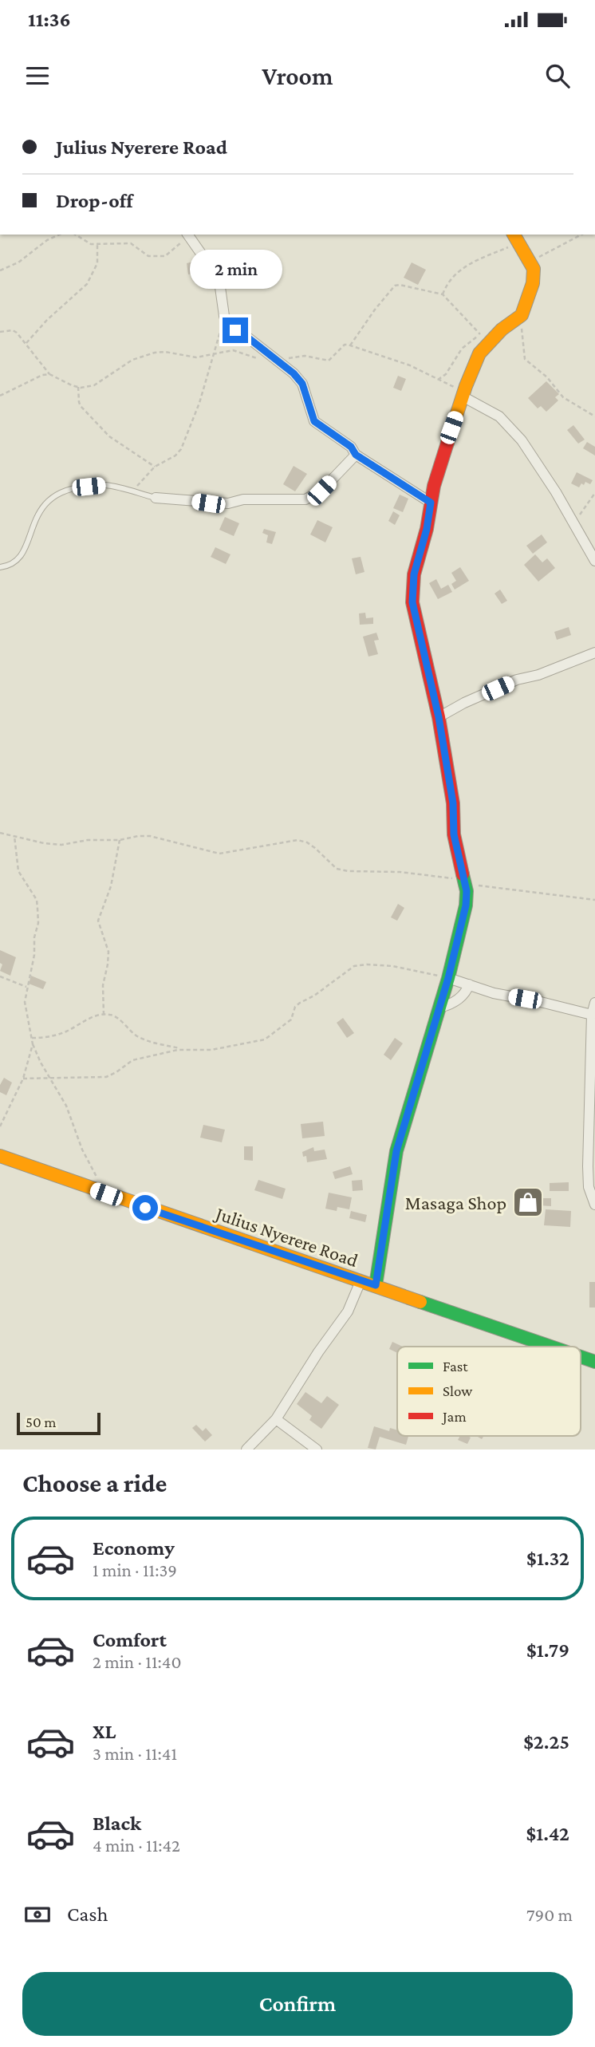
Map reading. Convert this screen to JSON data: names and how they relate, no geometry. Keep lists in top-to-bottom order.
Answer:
{
  "streets": {
    "main road": ["Julius Nyerere Road"]
  },
  "places": {
    "shop": ["Masaga Shop"]
  },
  "legend": ["Fast", "Slow", "Jam"],
  "scale_bar": "50 m",
  "page": {
    "status": "11:36",
    "header": "Vroom",
    "banner": ["Julius Nyerere Road", "Drop-off"],
    "bubble": "2 min",
    "scale": "50 m",
    "heading": "Choose a ride",
    "list": [
      {
        "name": "Economy",
        "note": "1 min · 11:39",
        "value": "$1.32"
      },
      {
        "name": "Comfort",
        "note": "2 min · 11:40",
        "value": "$1.79"
      },
      {
        "name": "XL",
        "note": "3 min · 11:41",
        "value": "$2.25"
      },
      {
        "name": "Black",
        "note": "4 min · 11:42",
        "value": "$1.42"
      }
    ],
    "pay": ["Cash", "790 m"],
    "buttons": "Confirm"
  }
}
